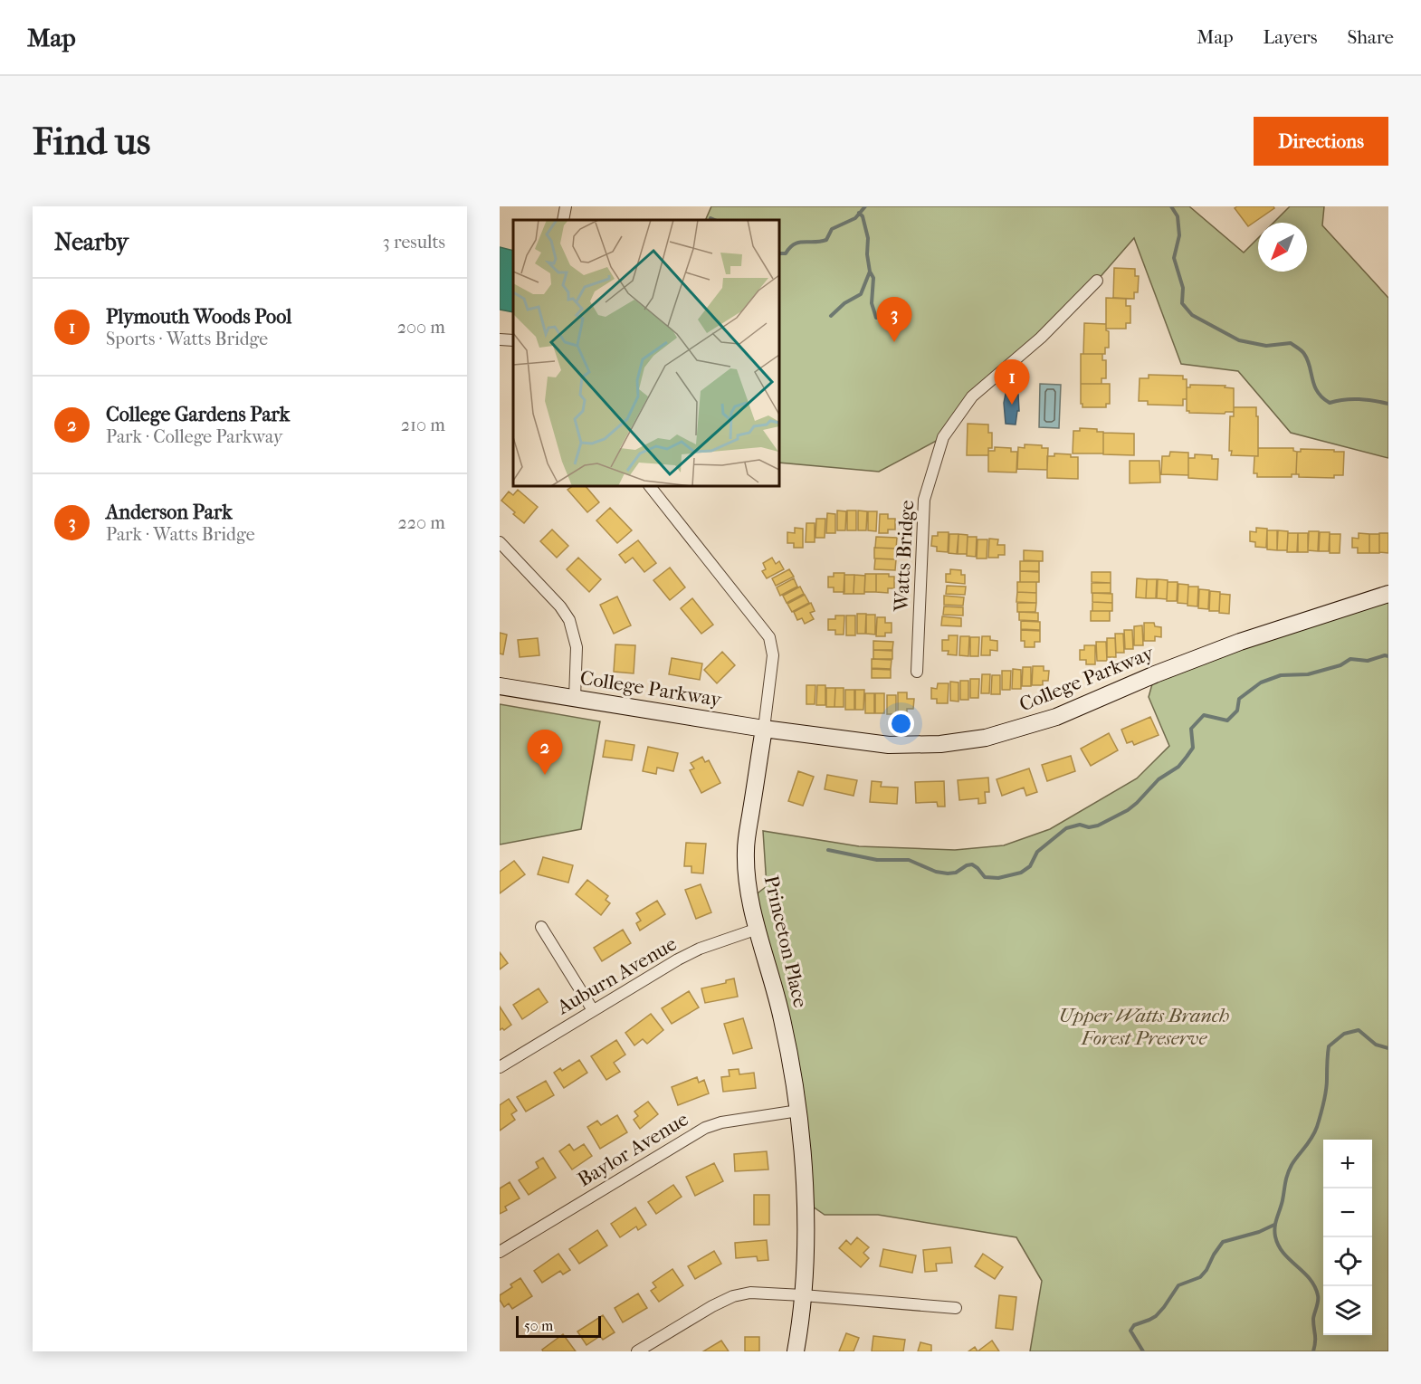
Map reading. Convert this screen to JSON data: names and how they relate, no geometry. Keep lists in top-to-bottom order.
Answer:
{
  "streets": {
    "street": [
      "Watts Bridge",
      "College Parkway",
      "Princeton Place",
      "Auburn Avenue",
      "Baylor Avenue"
    ]
  },
  "crossings": [
    ["College Parkway", "Princeton Place"],
    ["Princeton Place", "Auburn Avenue"],
    ["Princeton Place", "Baylor Avenue"]
  ],
  "parks": ["Upper Watts Branch Forest Preserve"],
  "scale_bar": "50 m",
  "north": "bottom left",
  "page": {
    "header": "Map",
    "nav": ["Map", "Layers", "Share"],
    "buttons": "Directions",
    "title": "Find us",
    "heading": ["Nearby", "3 results"],
    "list": [
      {
        "mark": "1",
        "name": "Plymouth Woods Pool",
        "note": "Sports · Watts Bridge",
        "value": "200 m"
      },
      {
        "mark": "2",
        "name": "College Gardens Park",
        "note": "Park · College Parkway",
        "value": "210 m"
      },
      {
        "mark": "3",
        "name": "Anderson Park",
        "note": "Park · Watts Bridge",
        "value": "220 m"
      }
    ],
    "pins": ["3", "1", "2"],
    "map_buttons": ["+", "−"],
    "scale": "50 m"
  }
}
